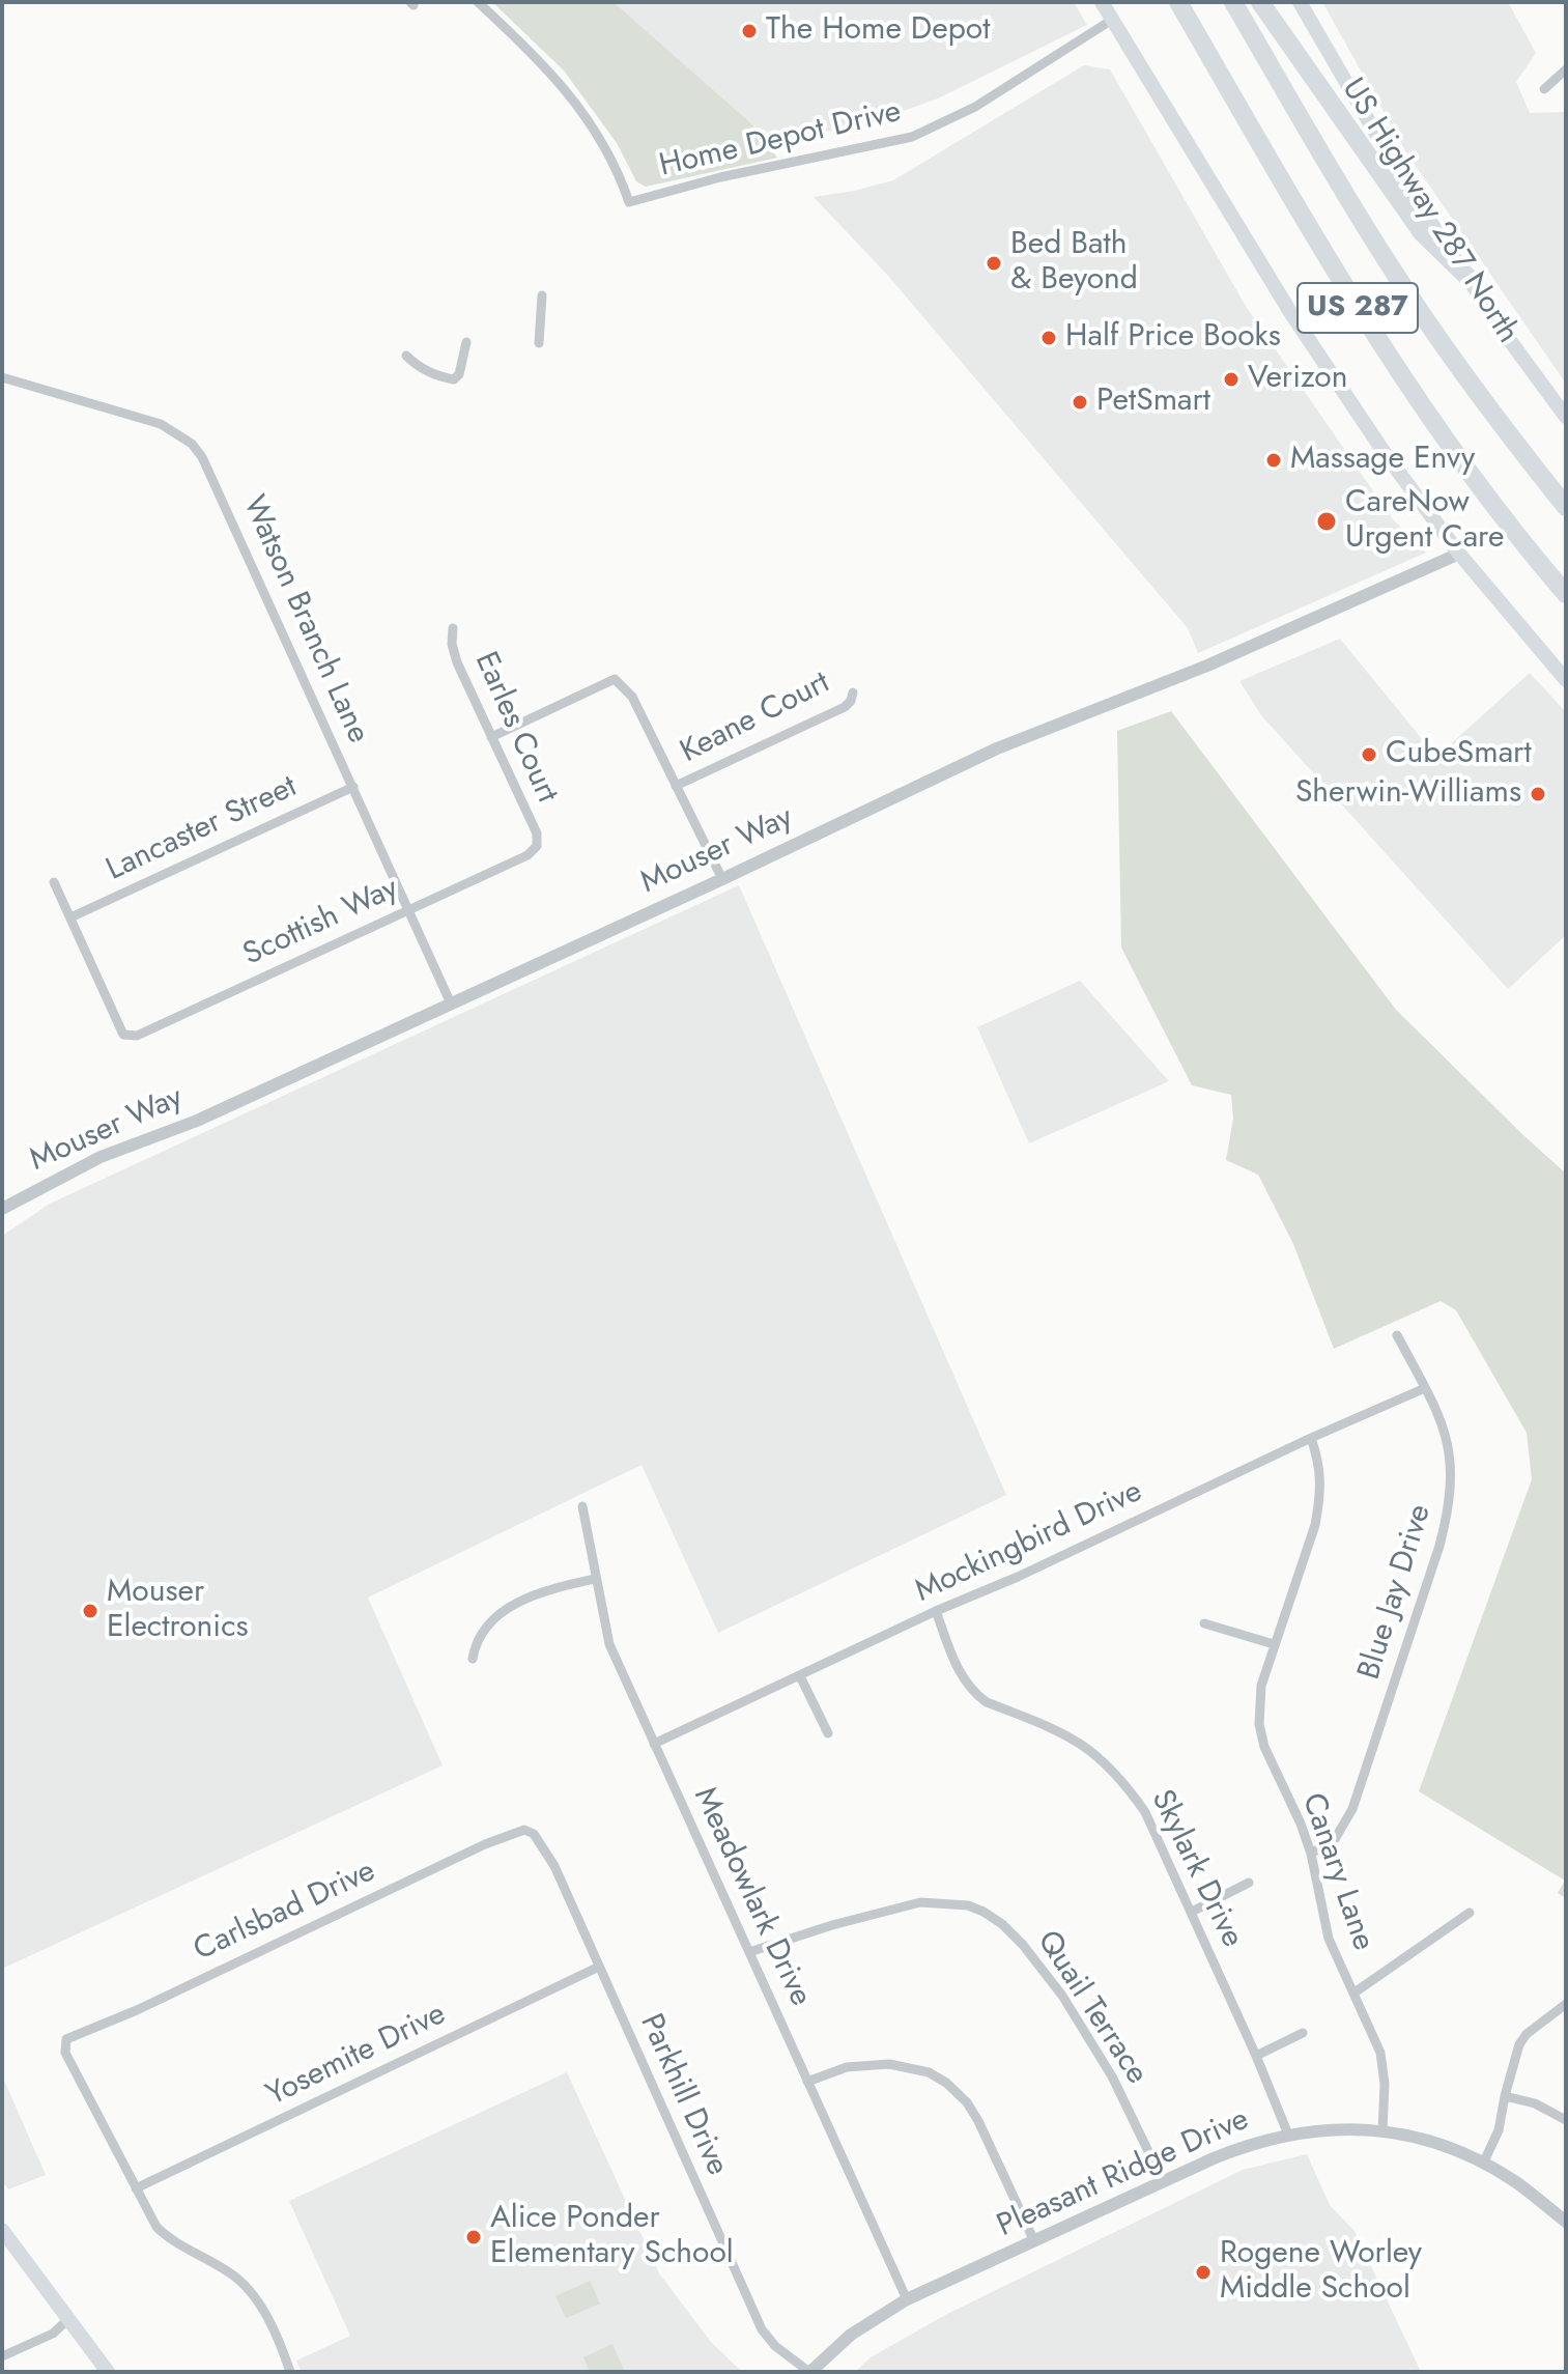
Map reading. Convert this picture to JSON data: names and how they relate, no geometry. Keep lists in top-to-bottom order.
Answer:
{
  "streets": {
    "highway": ["US 287"],
    "main road": ["US Highway 287 North"],
    "street": [
      "Home Depot Drive",
      "Watson Branch Lane",
      "Keane Court",
      "Earles Court",
      "Lancaster Street",
      "Mouser Way",
      "Scottish Way",
      "Mockingbird Drive",
      "Blue Jay Drive",
      "Skylark Drive",
      "Canary Lane",
      "Meadowlark Drive",
      "Carlsbad Drive",
      "Quail Terrace",
      "Yosemite Drive",
      "Parkhill Drive",
      "Pleasant Ridge Drive"
    ]
  },
  "crossings": [
    ["Watson Branch Lane", "Lancaster Street"],
    ["Watson Branch Lane", "Mouser Way"],
    ["Watson Branch Lane", "Scottish Way"],
    ["Earles Court", "Scottish Way"],
    ["Lancaster Street", "Scottish Way"],
    ["Mockingbird Drive", "Blue Jay Drive"],
    ["Mockingbird Drive", "Skylark Drive"],
    ["Mockingbird Drive", "Canary Lane"],
    ["Mockingbird Drive", "Meadowlark Drive"],
    ["Blue Jay Drive", "Canary Lane"],
    ["Skylark Drive", "Pleasant Ridge Drive"],
    ["Canary Lane", "Pleasant Ridge Drive"],
    ["Meadowlark Drive", "Quail Terrace"],
    ["Meadowlark Drive", "Pleasant Ridge Drive"],
    ["Carlsbad Drive", "Yosemite Drive"],
    ["Carlsbad Drive", "Parkhill Drive"],
    ["Quail Terrace", "Pleasant Ridge Drive"],
    ["Yosemite Drive", "Parkhill Drive"],
    ["Parkhill Drive", "Pleasant Ridge Drive"]
  ],
  "places": [
    "The Home Depot",
    "Bed Bath & Beyond",
    "Half Price Books",
    "Verizon",
    "PetSmart",
    "Massage Envy",
    "CareNow Urgent Care",
    "CubeSmart",
    "Sherwin-Williams",
    "Mouser Electronics",
    "Alice Ponder Elementary School",
    "Rogene Worley Middle School"
  ]
}
